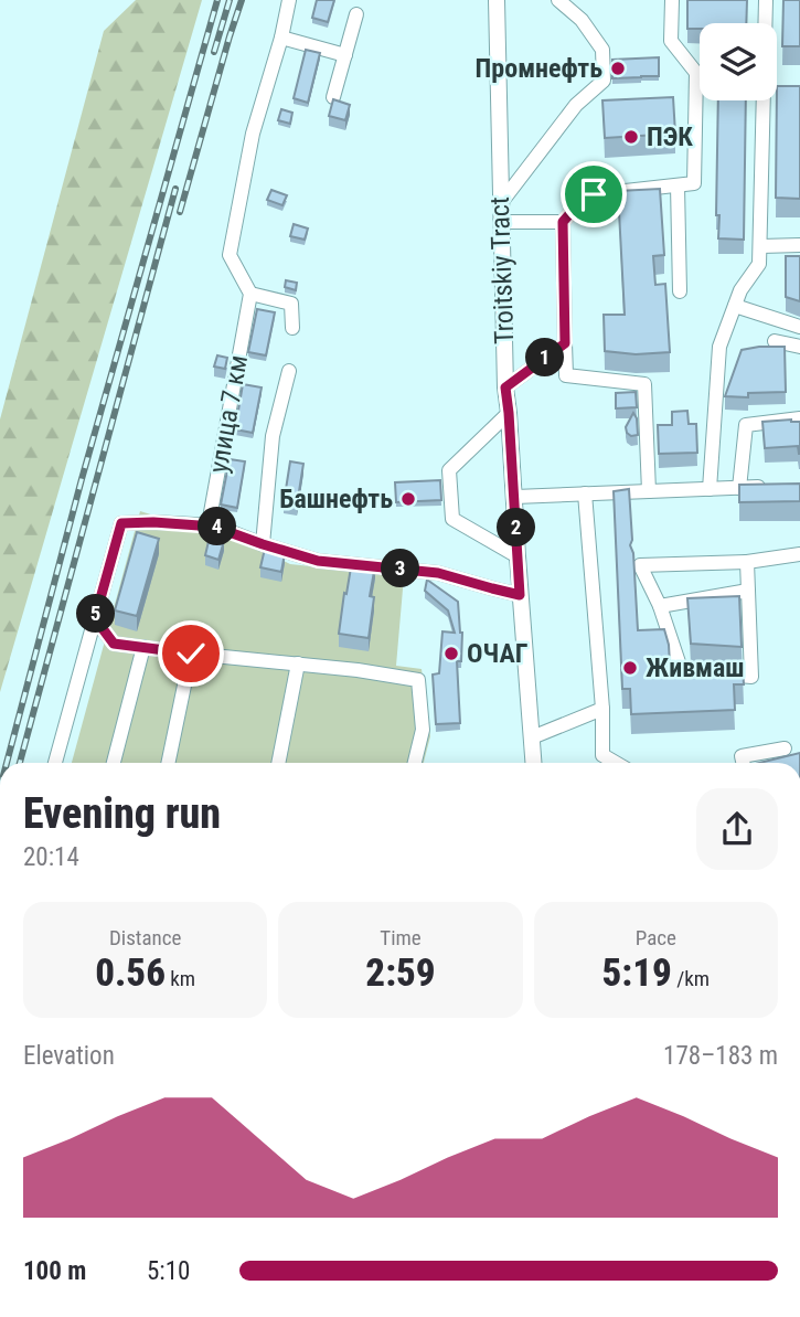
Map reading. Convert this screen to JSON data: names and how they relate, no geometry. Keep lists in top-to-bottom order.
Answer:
{
  "streets": {
    "main road": ["Troitskiy Tract"],
    "street": ["улица 7 км"]
  },
  "places": [
    "Промнефть",
    "ПЭК",
    "Башнефть",
    "ОЧАГ",
    "Живмаш"
  ],
  "page": {
    "pins": [
      "1",
      "4",
      "2",
      "3",
      "5"
    ],
    "heading": ["Evening run", "20:14"],
    "stats": [
      ["Distance", "0.56 km"],
      ["Time", "2:59"],
      ["Pace", "5:19 /km"]
    ],
    "chart": ["Elevation", "178–183 m"],
    "list": [
      {
        "name": "100 m",
        "note": "5:10"
      }
    ]
  }
}
